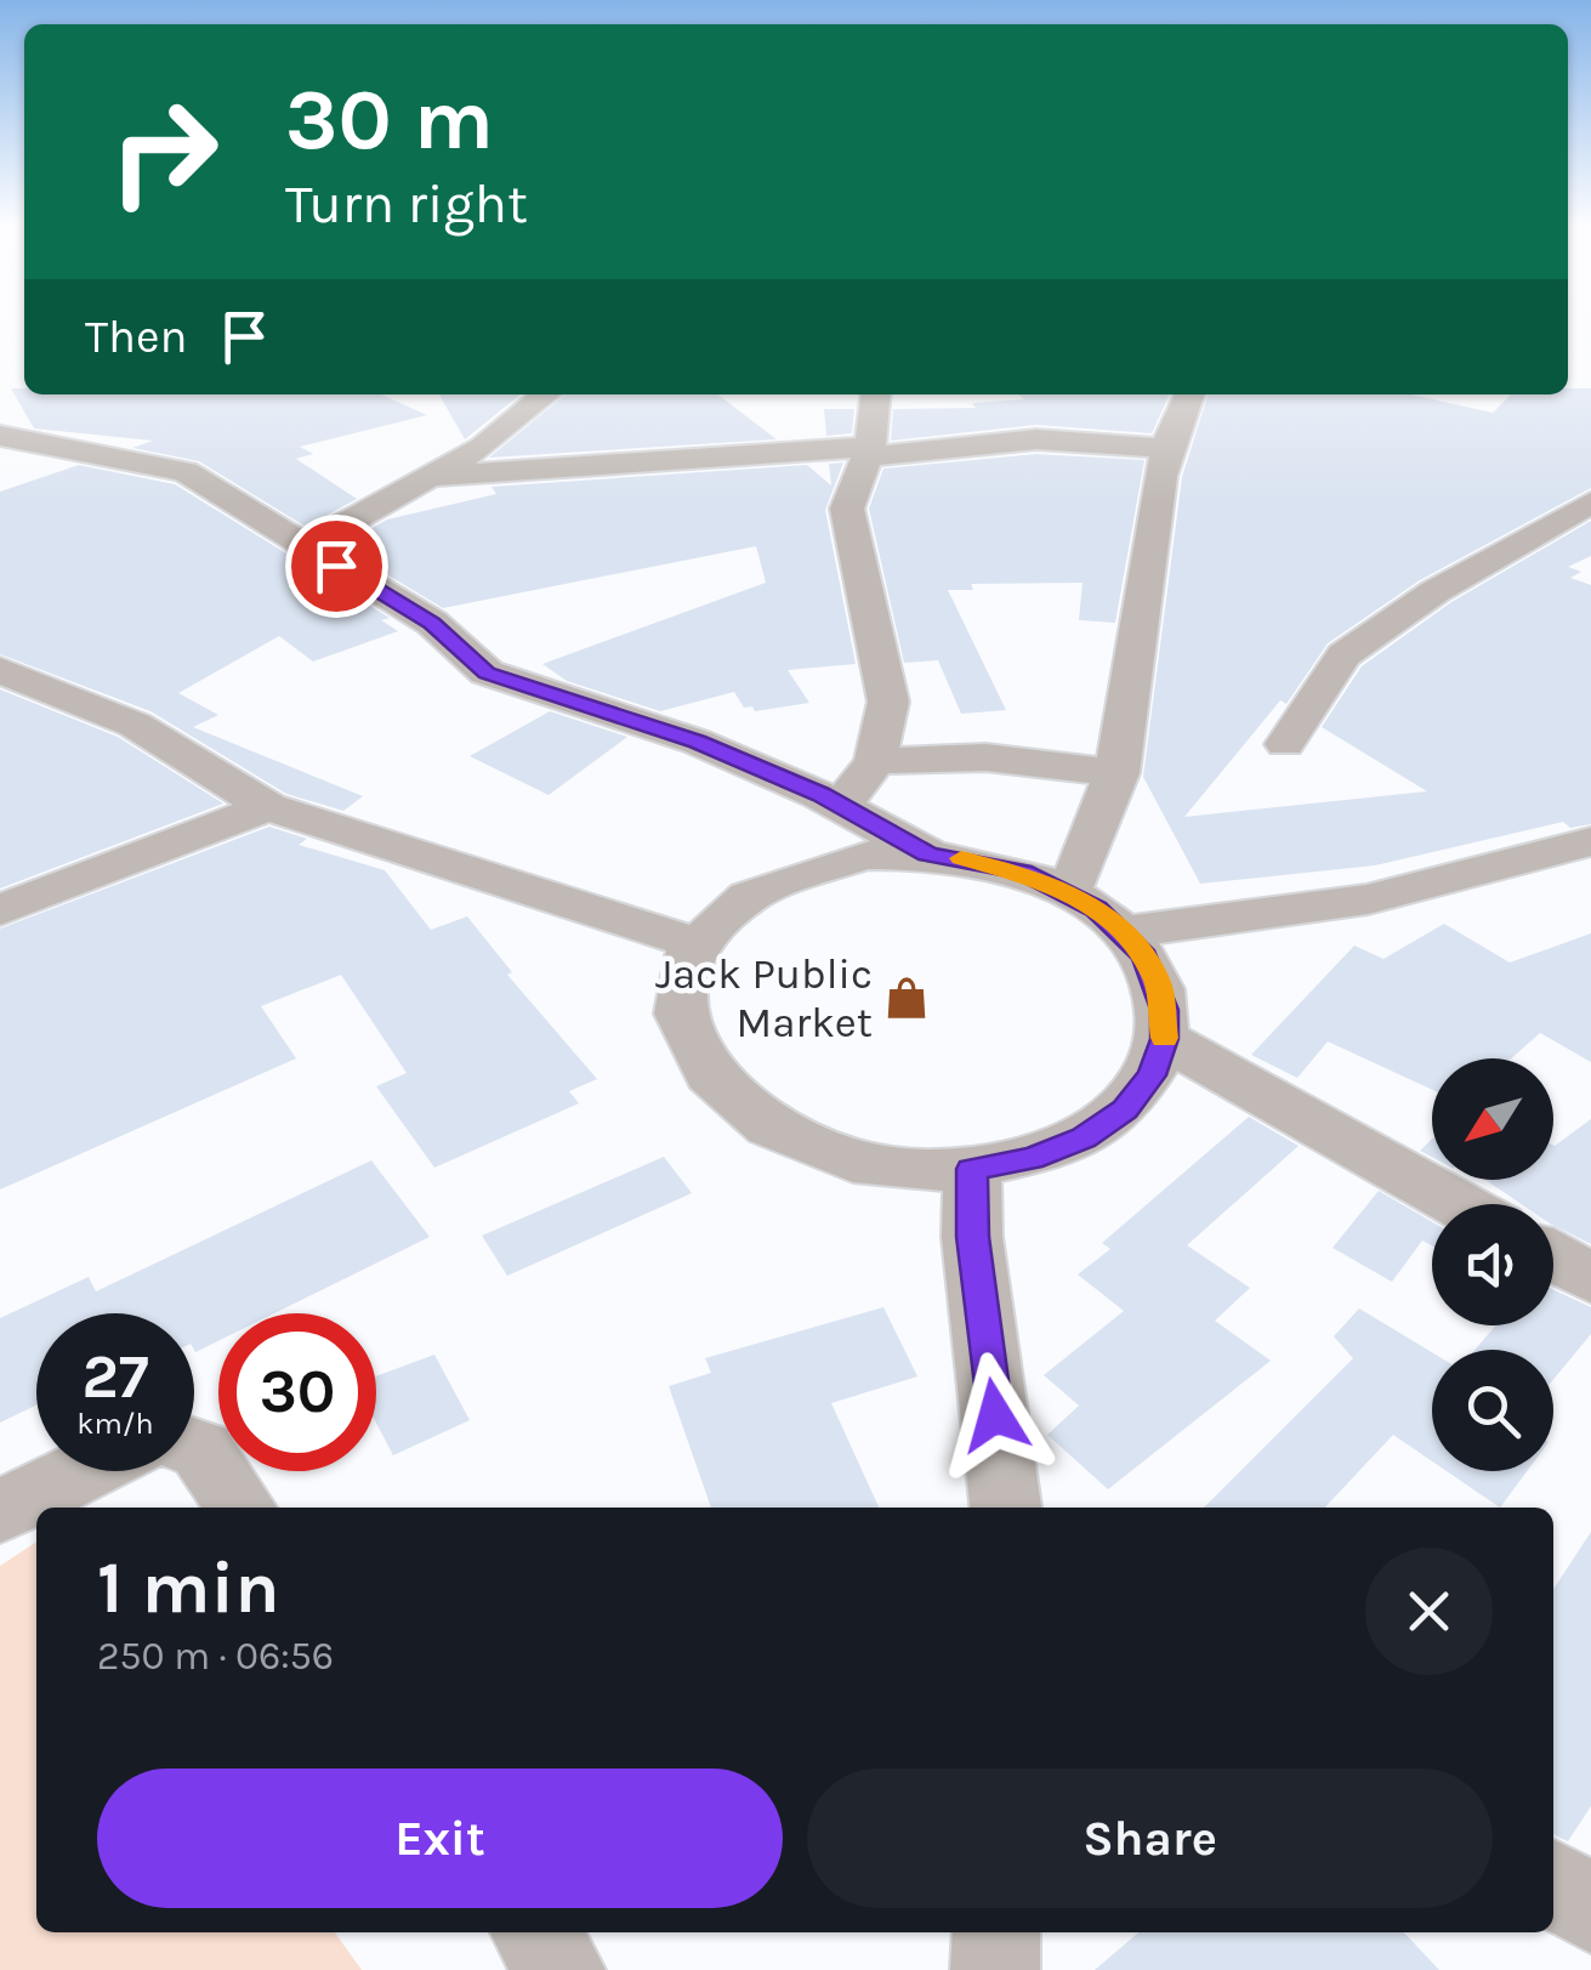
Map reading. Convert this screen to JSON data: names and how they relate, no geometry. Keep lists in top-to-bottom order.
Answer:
{
  "places": {
    "shop": ["Jack Public Market"]
  },
  "north": "bottom left",
  "page": {
    "turn": ["30 m", "Turn right"],
    "then": "Then",
    "speed": "27 km/h",
    "limit": "30",
    "heading": ["1 min", "250 m · 06:56"],
    "buttons": ["Exit", "Share"]
  }
}
